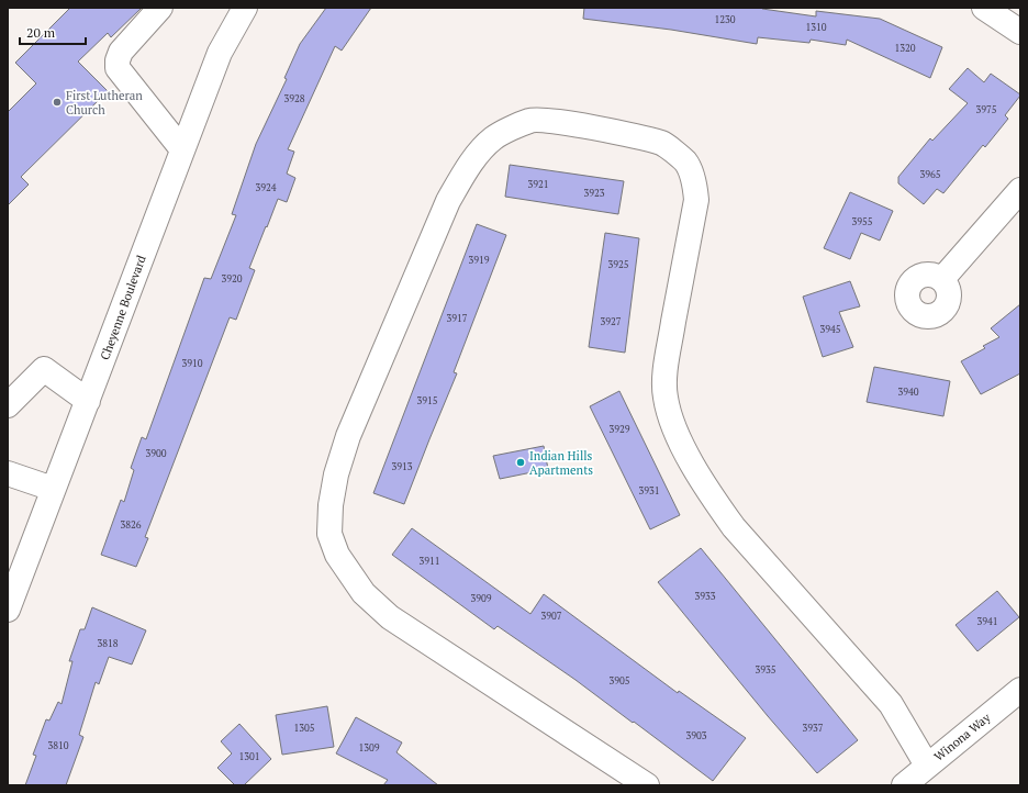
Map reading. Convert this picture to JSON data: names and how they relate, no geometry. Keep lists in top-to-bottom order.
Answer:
{
  "streets": {
    "street": ["Cheyenne Boulevard", "Winona Way"]
  },
  "places": ["First Lutheran Church", "Indian Hills Apartments"],
  "house_numbers": [
    "1230",
    "1310",
    "1320",
    "3928",
    "3975",
    "3965",
    "3921",
    "3924",
    "3923",
    "3955",
    "3919",
    "3925",
    "3920",
    "3917",
    "3927",
    "3945",
    "3910",
    "3940",
    "3915",
    "3929",
    "3900",
    "3913",
    "3931",
    "3826",
    "3911",
    "3933",
    "3909",
    "3907",
    "3941",
    "3818",
    "3935",
    "3905",
    "1305",
    "3937",
    "3903",
    "3810",
    "1309",
    "1301"
  ],
  "scale_bar": "20 m"
}
